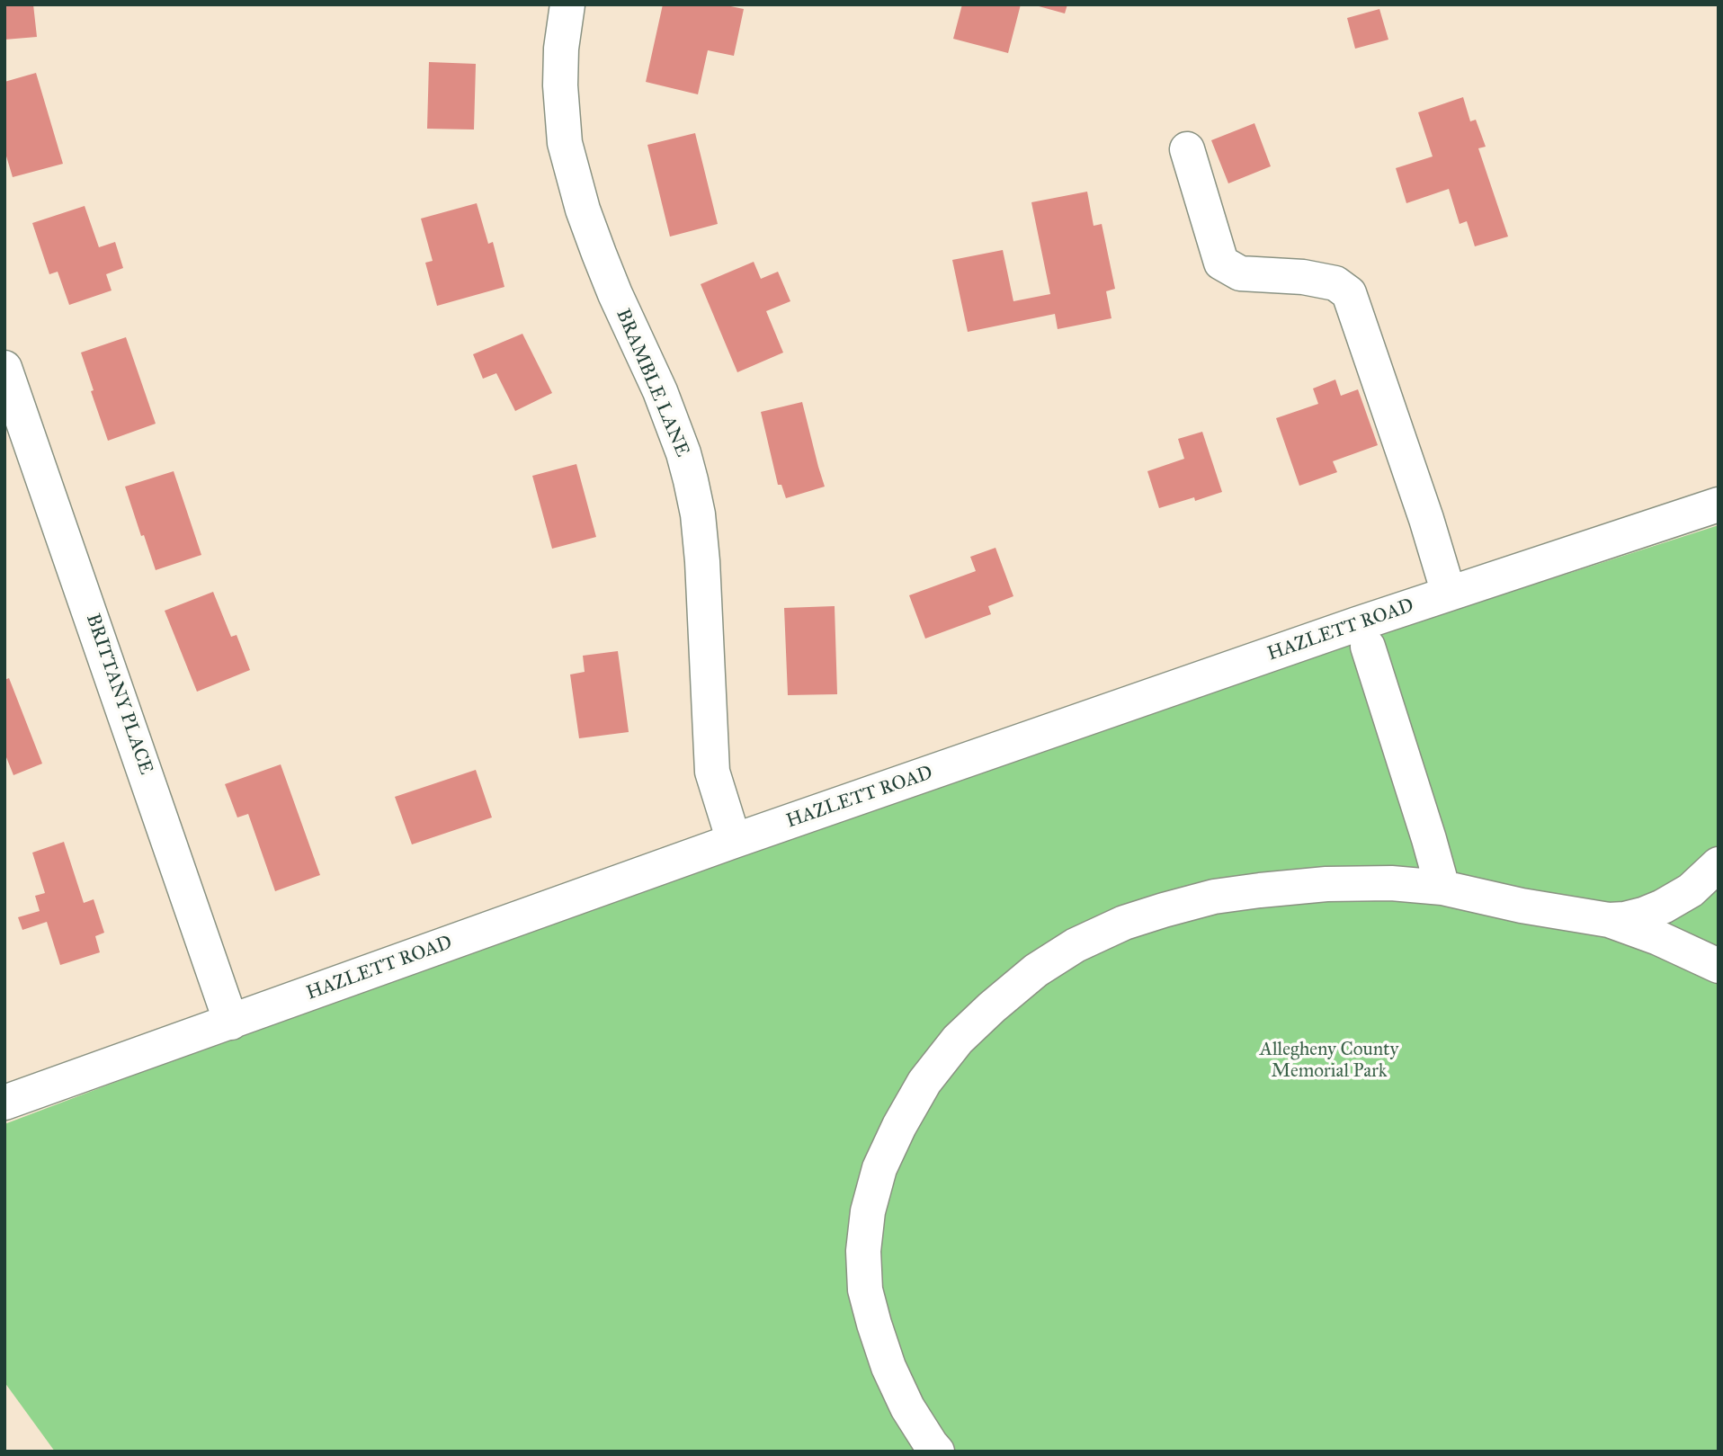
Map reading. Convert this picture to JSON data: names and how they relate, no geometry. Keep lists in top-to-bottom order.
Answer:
{
  "streets": {
    "street": ["BRAMBLE LANE", "HAZLETT ROAD", "BRITTANY PLACE"]
  },
  "crossings": [
    ["BRAMBLE LANE", "HAZLETT ROAD"],
    ["HAZLETT ROAD", "BRITTANY PLACE"]
  ],
  "parks": ["Allegheny County Memorial Park"]
}
